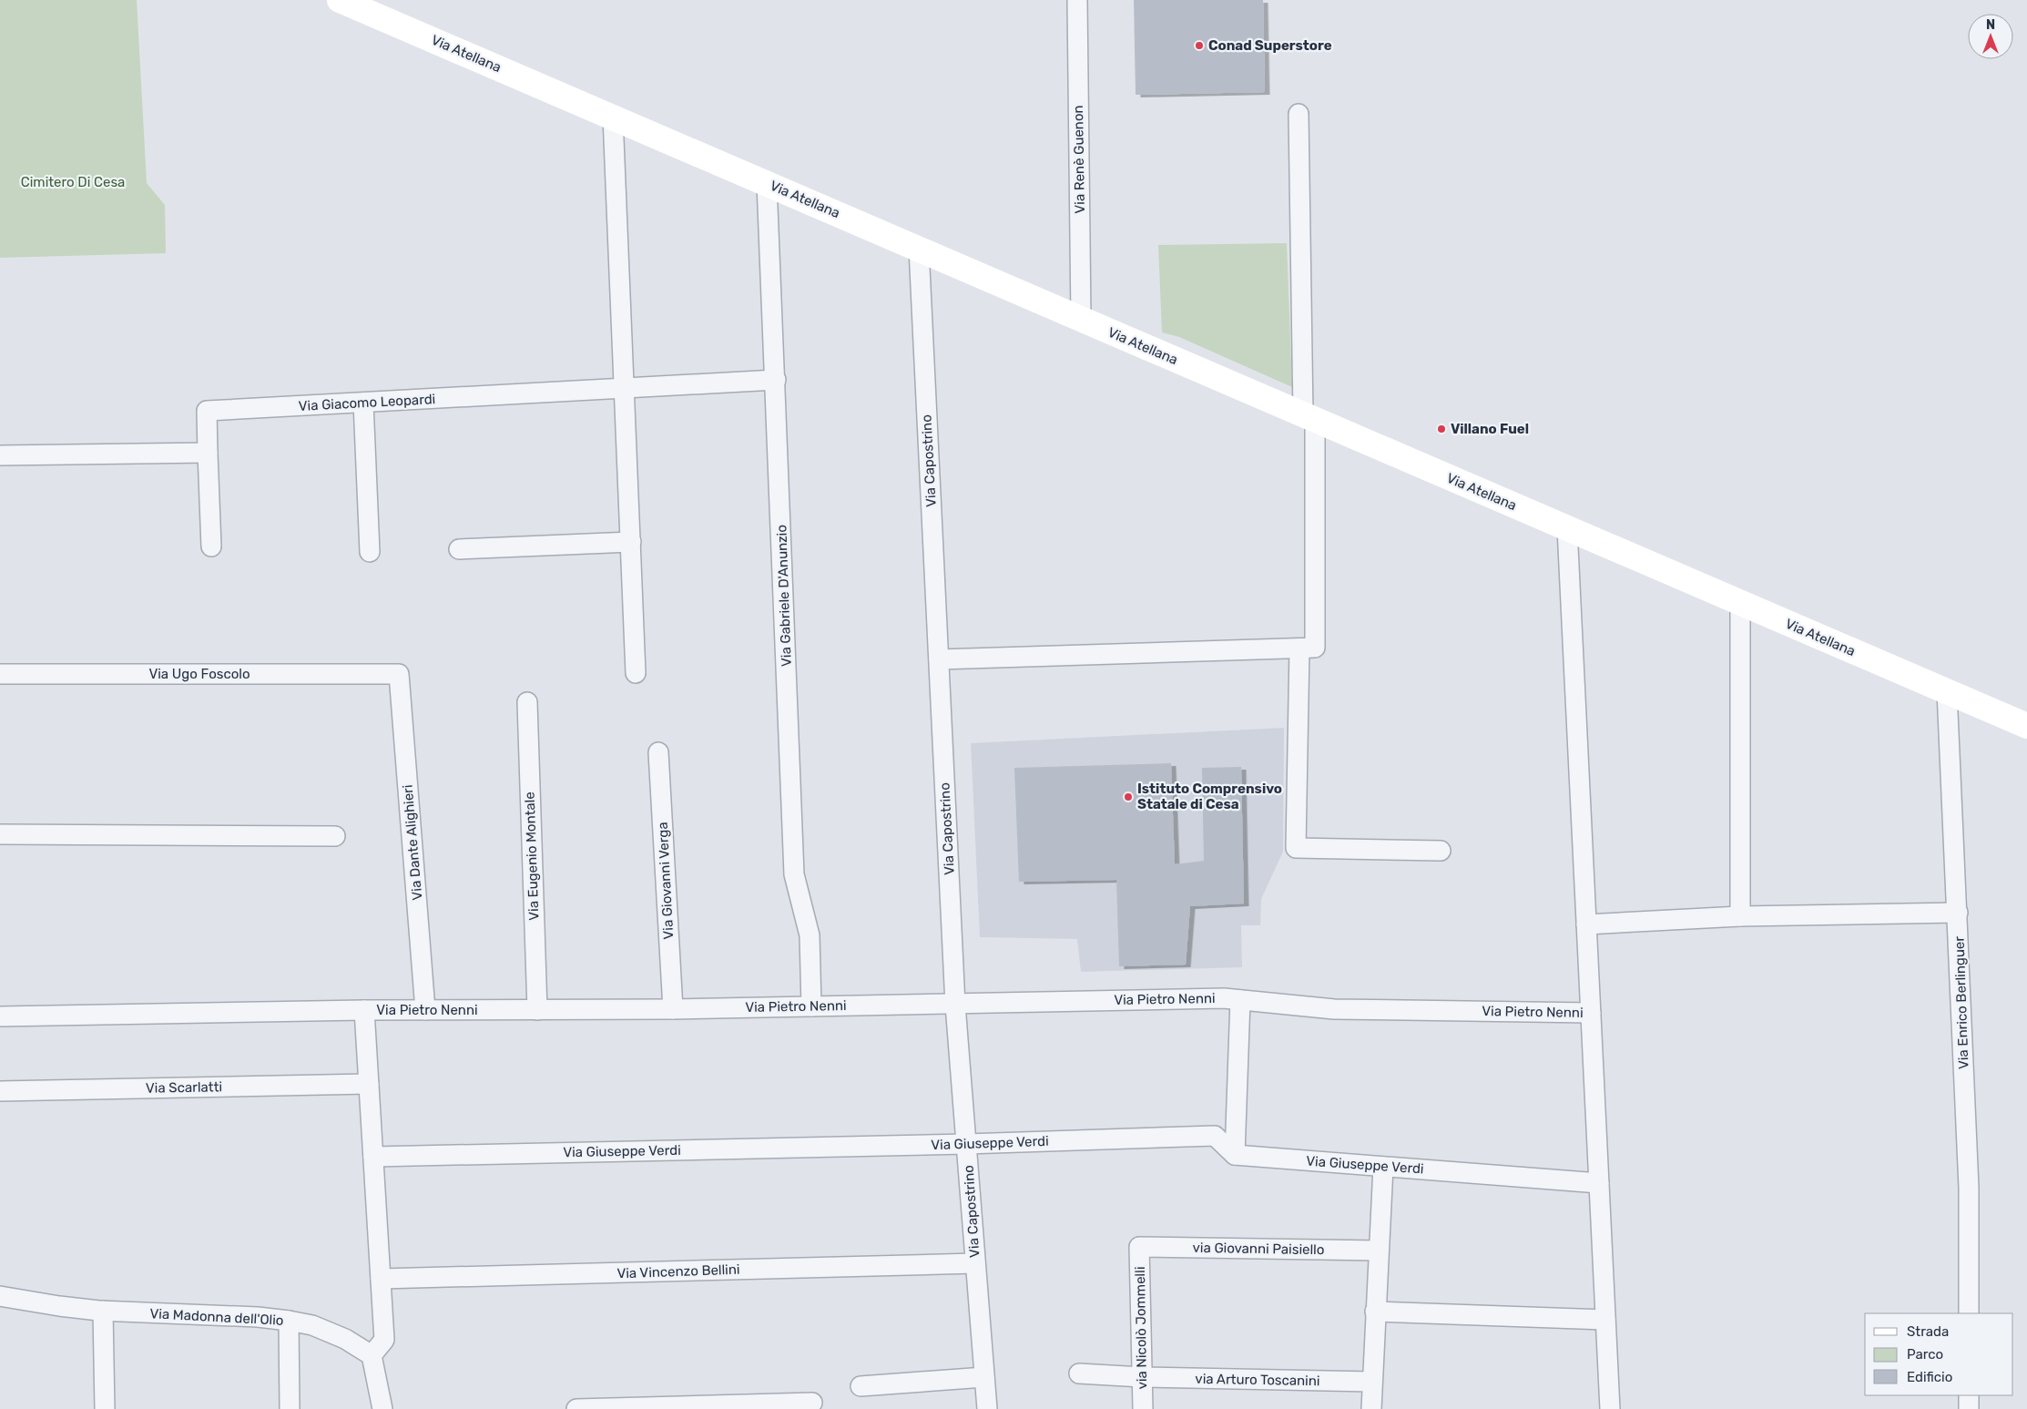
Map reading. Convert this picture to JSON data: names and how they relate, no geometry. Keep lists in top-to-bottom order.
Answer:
{
  "streets": {
    "main road": ["Via Atellana"],
    "street": [
      "Via Renè Guenon",
      "Via Giacomo Leopardi",
      "Via Capostrino",
      "Via Gabriele D'Anunzio",
      "Via Ugo Foscolo",
      "Via Dante Alighieri",
      "Via Eugenio Montale",
      "Via Giovanni Verga",
      "Via Pietro Nenni",
      "Via Enrico Berlinguer",
      "Via Scarlatti",
      "Via Giuseppe Verdi",
      "via Giovanni Paisiello",
      "Via Vincenzo Bellini",
      "Via Madonna dell'Olio",
      "via Nicolò Jommelli",
      "via Arturo Toscanini"
    ]
  },
  "crossings": [
    ["Via Atellana", "Via Renè Guenon"],
    ["Via Atellana", "Via Capostrino"],
    ["Via Atellana", "Via Gabriele D'Anunzio"],
    ["Via Atellana", "Via Enrico Berlinguer"],
    ["Via Giacomo Leopardi", "Via Gabriele D'Anunzio"],
    ["Via Capostrino", "Via Pietro Nenni"],
    ["Via Capostrino", "Via Giuseppe Verdi"],
    ["Via Capostrino", "Via Vincenzo Bellini"],
    ["Via Gabriele D'Anunzio", "Via Pietro Nenni"],
    ["Via Ugo Foscolo", "Via Dante Alighieri"],
    ["Via Dante Alighieri", "Via Pietro Nenni"],
    ["Via Eugenio Montale", "Via Pietro Nenni"],
    ["Via Giovanni Verga", "Via Pietro Nenni"],
    ["via Giovanni Paisiello", "via Nicolò Jommelli"],
    ["via Nicolò Jommelli", "via Arturo Toscanini"]
  ],
  "parks": ["Cimitero Di Cesa"],
  "places": ["Conad Superstore", "Villano Fuel", "Istituto Comprensivo Statale di Cesa"],
  "legend": ["Strada", "Parco", "Edificio"],
  "north": "top"
}
